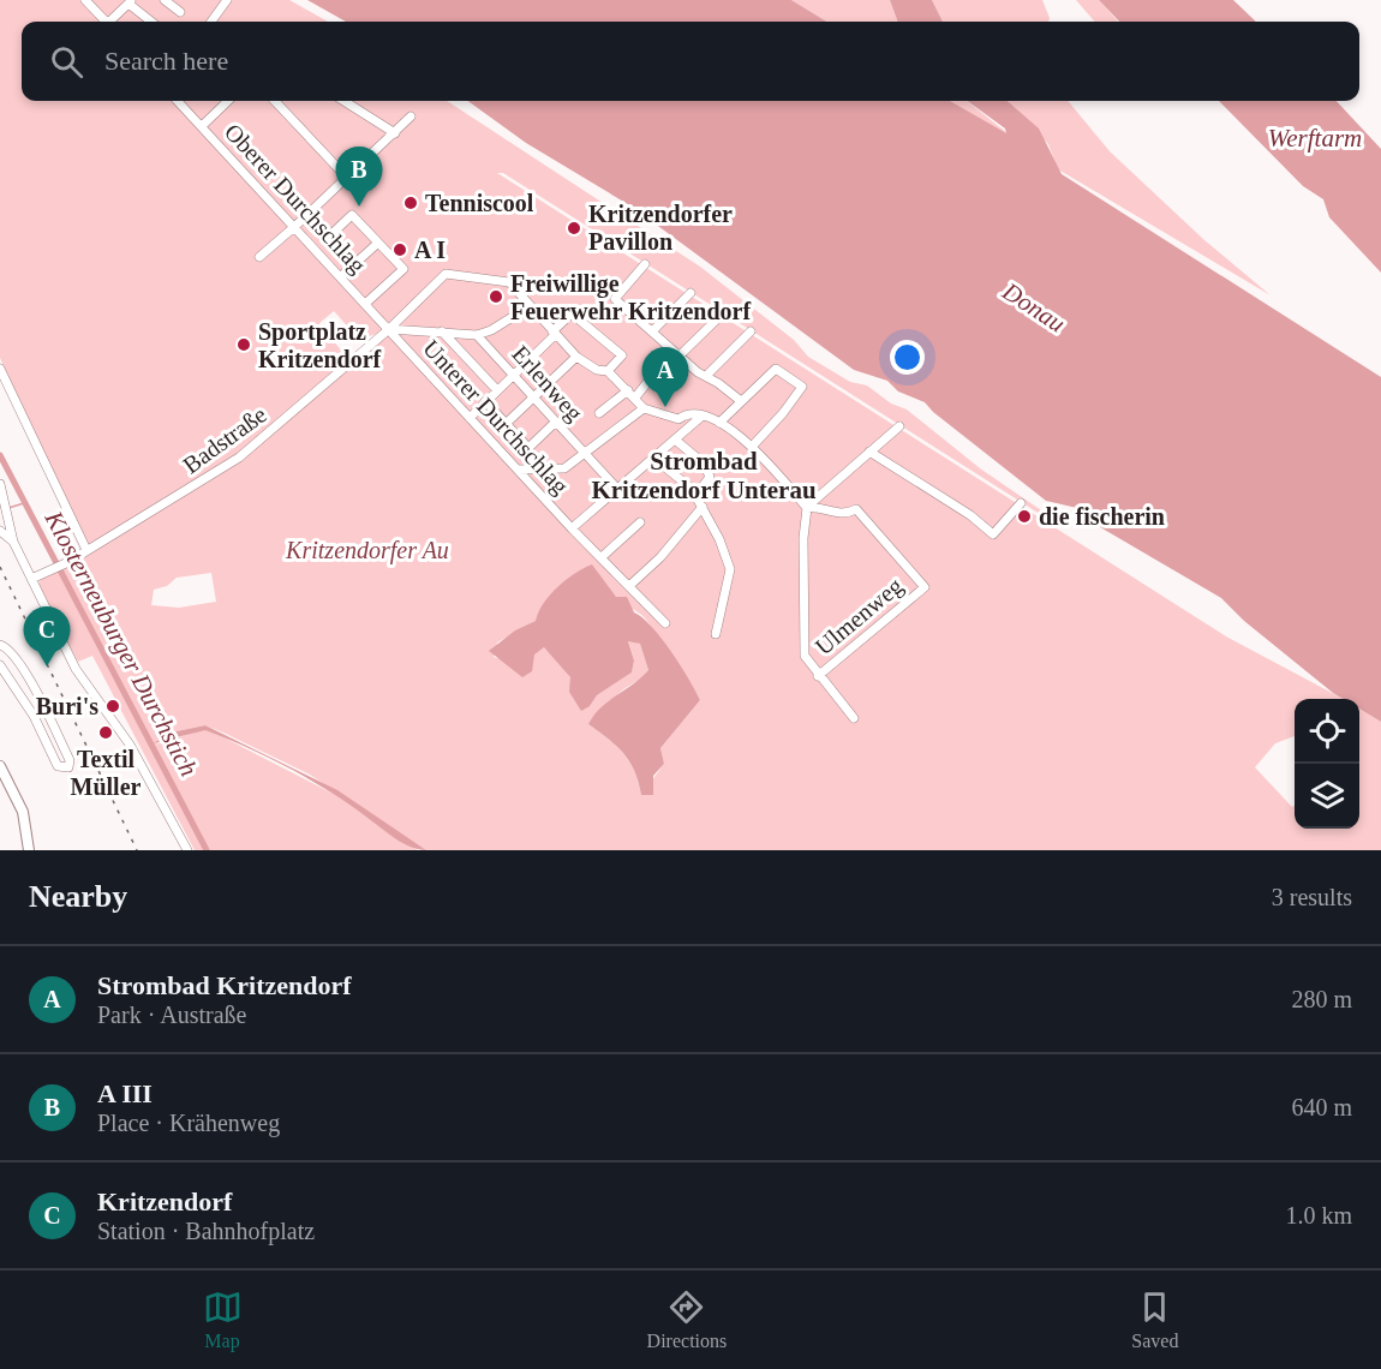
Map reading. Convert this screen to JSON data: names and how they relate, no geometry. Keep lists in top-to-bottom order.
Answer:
{
  "streets": {
    "street": [
      "Oberer Durchschlag",
      "Erlenweg",
      "Unterer Durchschlag",
      "Badstraße",
      "Ulmenweg"
    ]
  },
  "crossings": [
    ["Oberer Durchschlag", "Unterer Durchschlag"],
    ["Oberer Durchschlag", "Badstraße"],
    ["Unterer Durchschlag", "Badstraße"]
  ],
  "districts": ["Strombad Kritzendorf Unterau"],
  "water": ["Werftarm", "Donau", "Klosterneuburger Durchstich"],
  "parks": ["Kritzendorfer Au"],
  "places": [
    "Tenniscool",
    "Kritzendorfer Pavillon",
    "A I",
    "Freiwillige Feuerwehr Kritzendorf",
    "Sportplatz Kritzendorf",
    "die fischerin",
    "Buri's",
    "Textil Müller"
  ],
  "page": {
    "search": "Search here",
    "pins": ["B", "A", "C"],
    "heading": ["Nearby", "3 results"],
    "list": [
      {
        "mark": "A",
        "name": "Strombad Kritzendorf",
        "note": "Park · Austraße",
        "value": "280 m"
      },
      {
        "mark": "B",
        "name": "A III",
        "note": "Place · Krähenweg",
        "value": "640 m"
      },
      {
        "mark": "C",
        "name": "Kritzendorf",
        "note": "Station · Bahnhofplatz",
        "value": "1.0 km"
      }
    ],
    "nav": ["Map", "Directions", "Saved"]
  }
}
